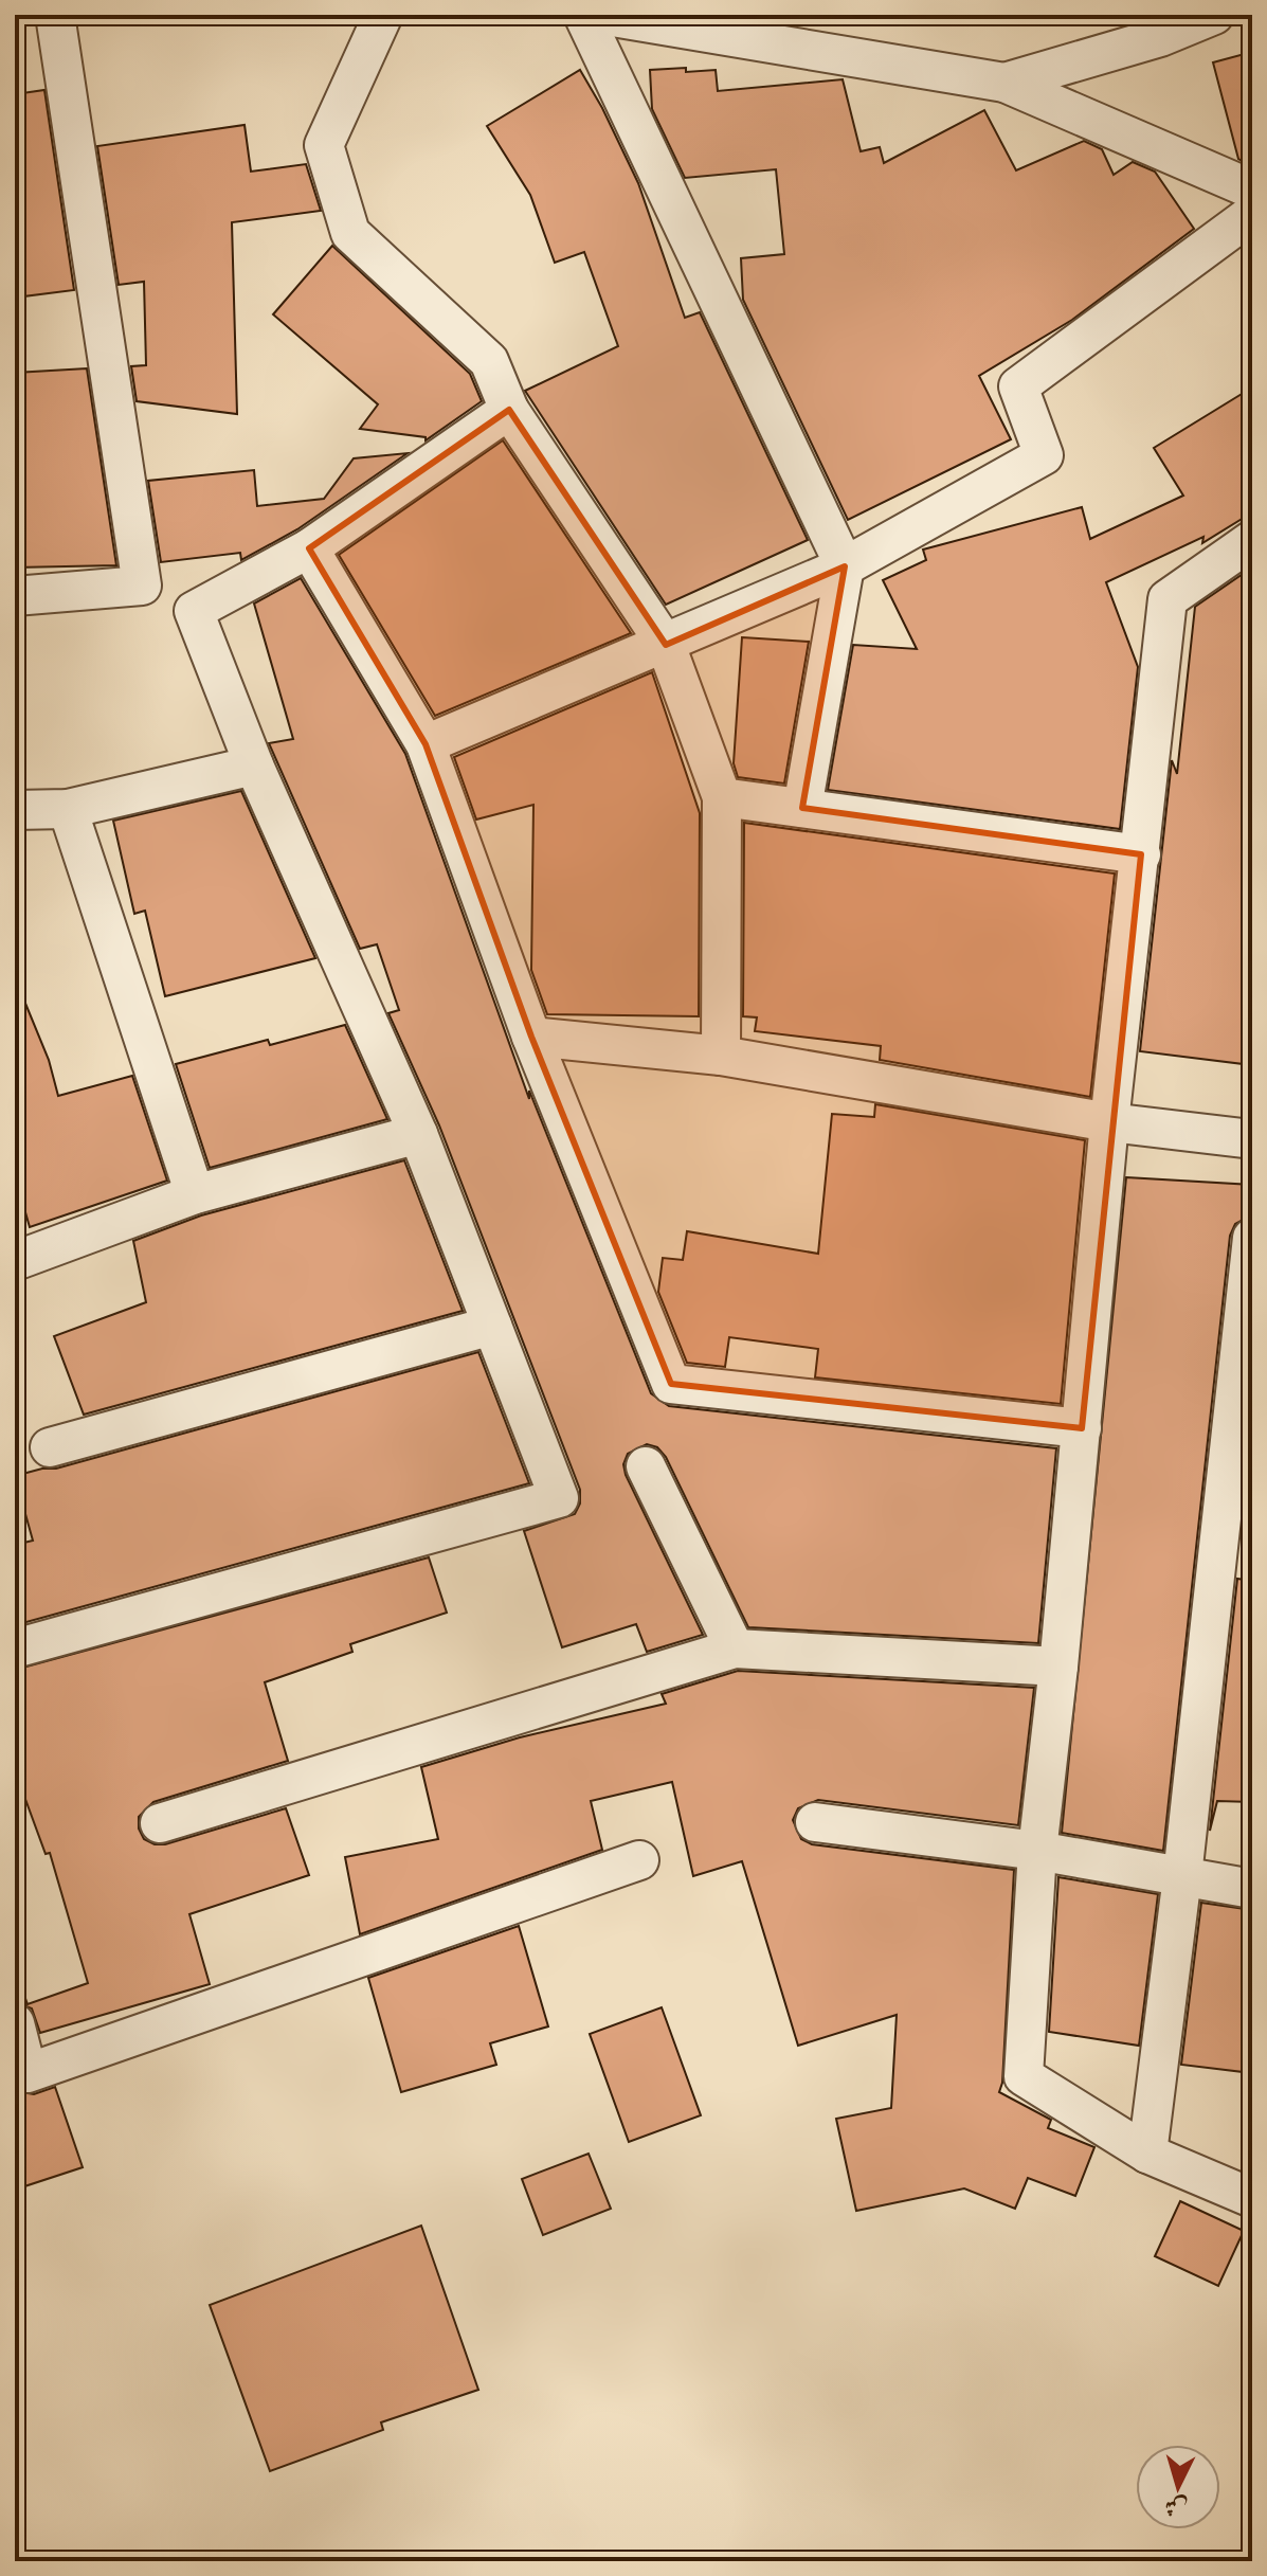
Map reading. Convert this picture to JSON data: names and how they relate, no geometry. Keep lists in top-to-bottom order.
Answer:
{
  "north": "bottom"
}
